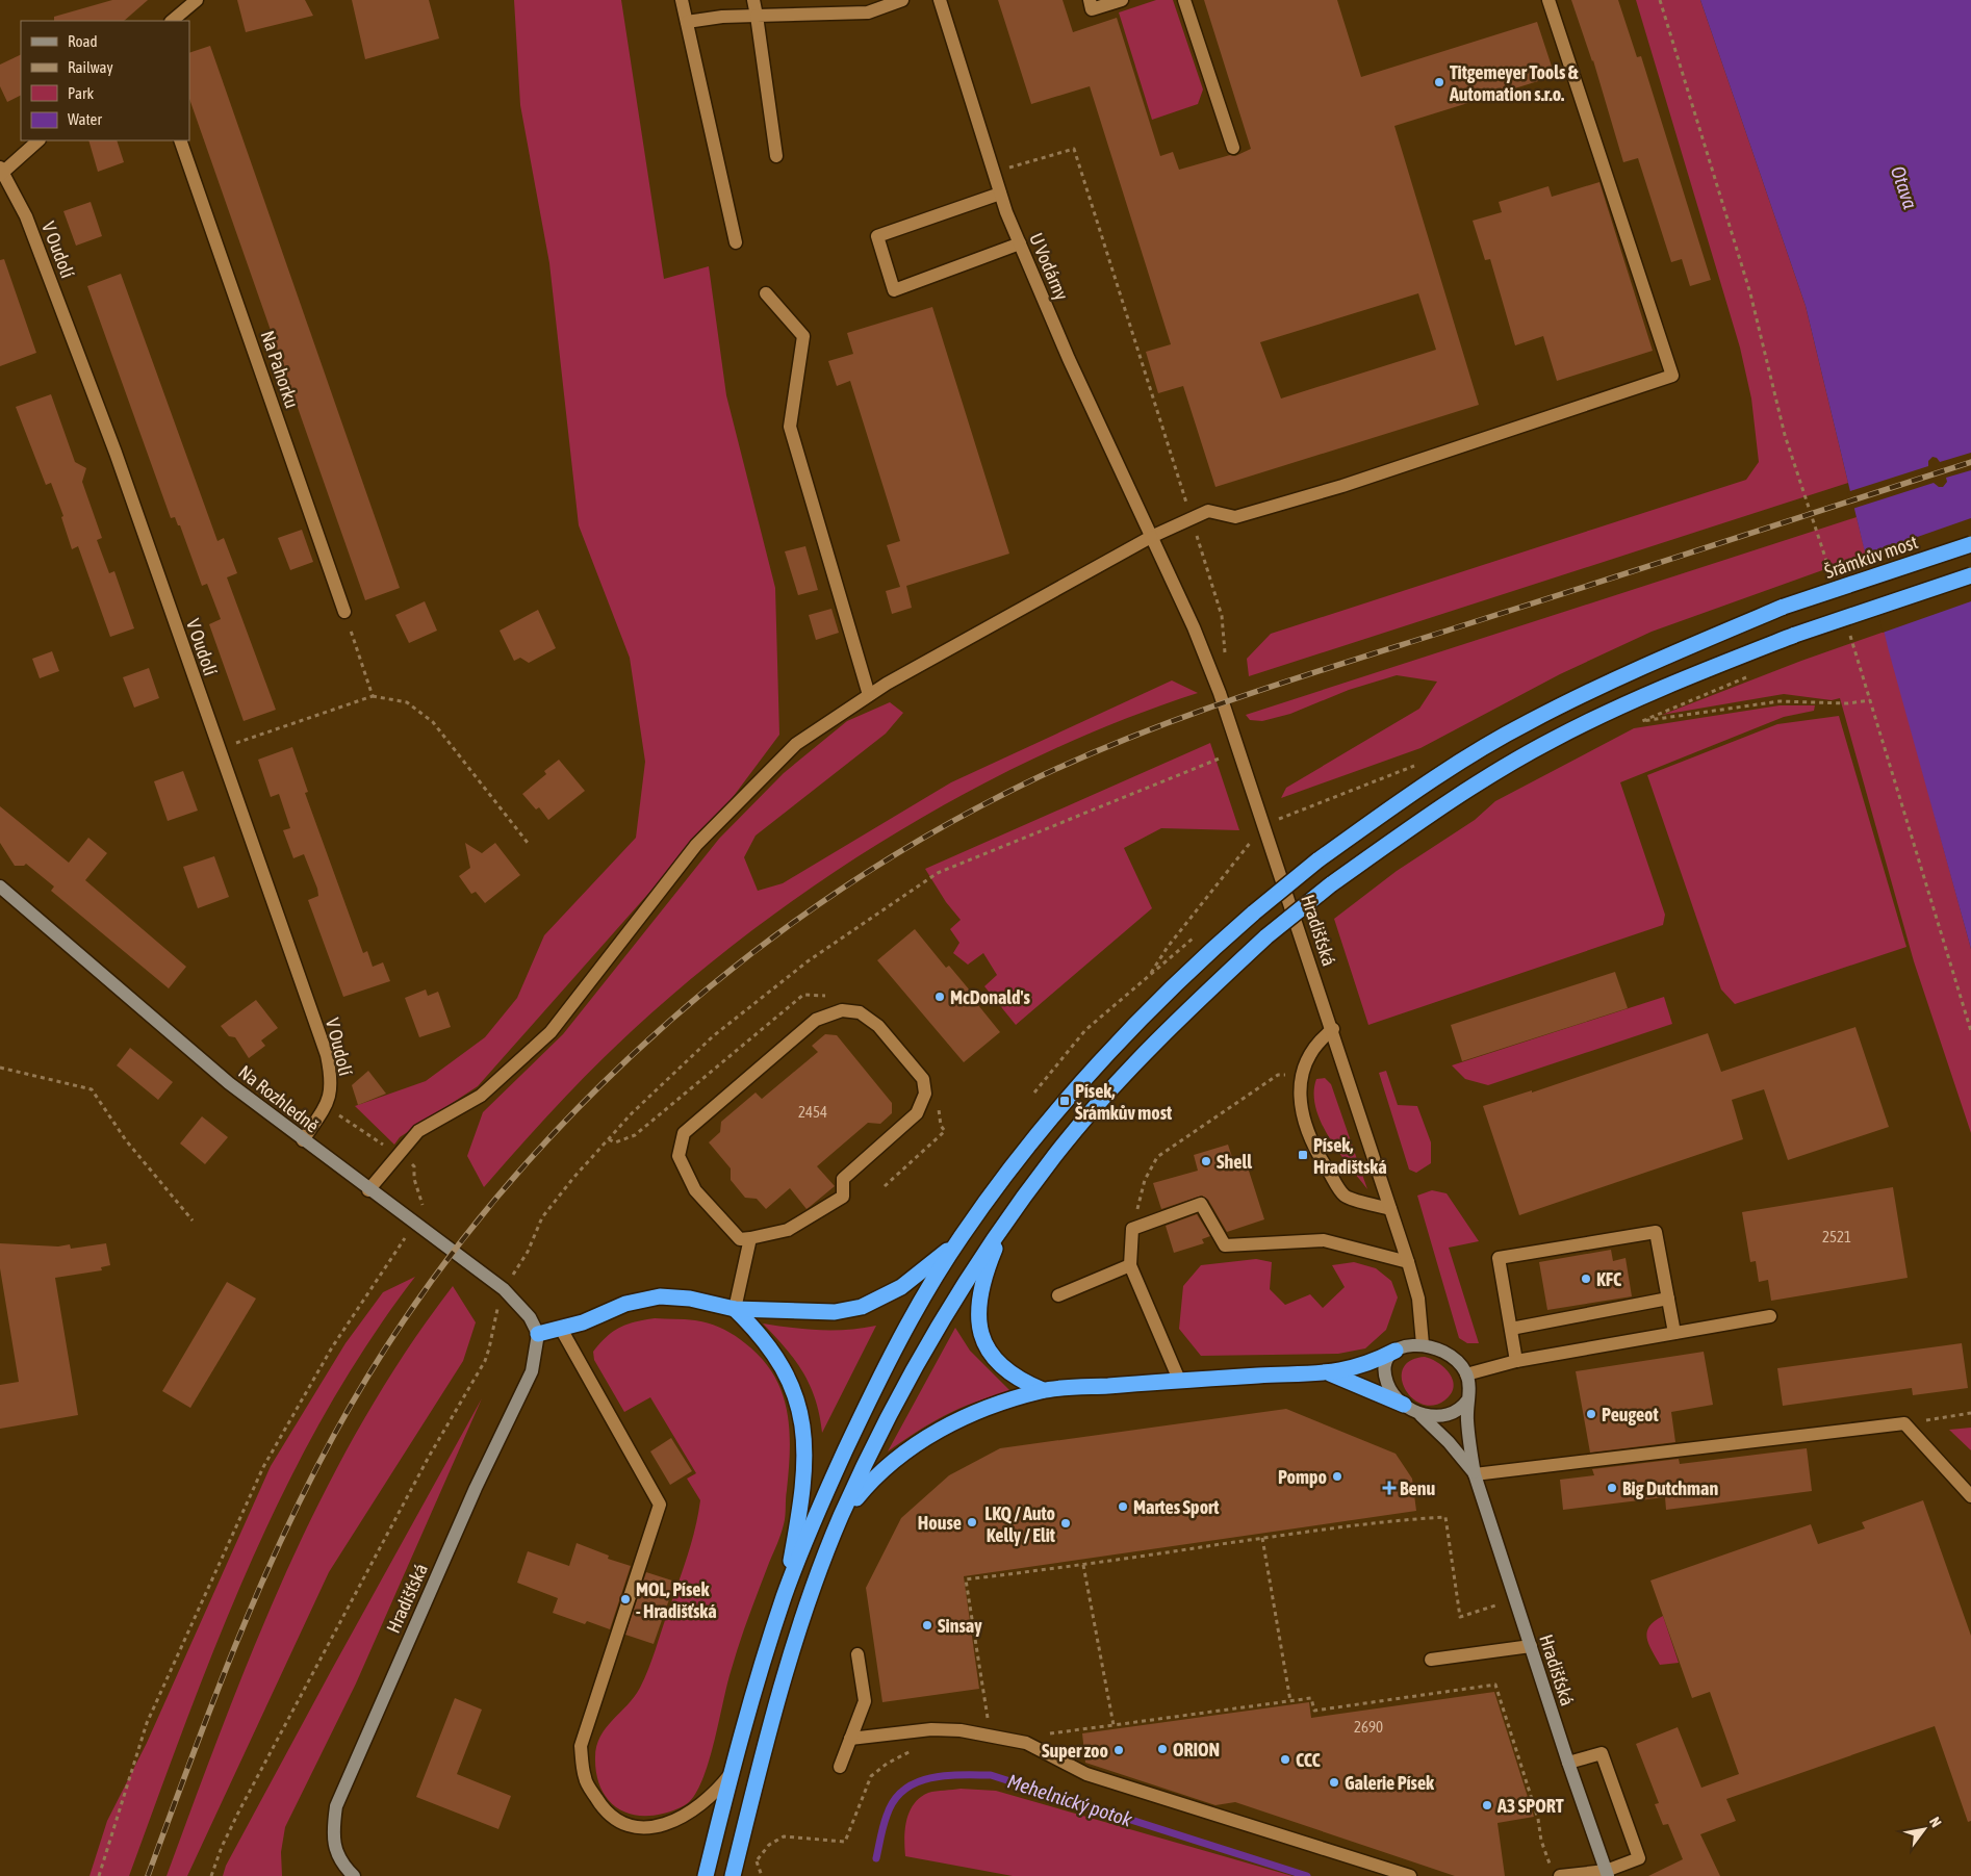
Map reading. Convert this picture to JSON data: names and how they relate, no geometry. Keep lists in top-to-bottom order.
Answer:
{
  "streets": {
    "highway": ["Šrámkův most"],
    "street": [
      "V Oudolí",
      "U Vodárny",
      "Na Pahorku",
      "Hradišťská",
      "Na Rozhledně"
    ]
  },
  "crossings": [
    ["V Oudolí", "Na Rozhledně"],
    ["U Vodárny", "Hradišťská"],
    ["Hradišťská", "Na Rozhledně"]
  ],
  "water": ["Otava", "Mehelnický potok"],
  "places": {
    "other": [
      "Titgemeyer Tools & Automation s.r.o.",
      "McDonald's",
      "Shell",
      "KFC",
      "Peugeot",
      "Pompo",
      "Big Dutchman",
      "Martes Sport",
      "House",
      "LKQ / Auto Kelly / Elit",
      "MOL, Písek - Hradišťská",
      "Sinsay",
      "ORION",
      "Super zoo",
      "CCC",
      "Galerie Písek",
      "A3 SPORT"
    ],
    "transit": ["Písek, Šrámkův most", "Písek, Hradištská"],
    "health": ["Benu"]
  },
  "house_numbers": ["2454", "2521", "2690"],
  "legend": [
    "Road",
    "Railway",
    "Park",
    "Water"
  ],
  "north": "top right"
}
